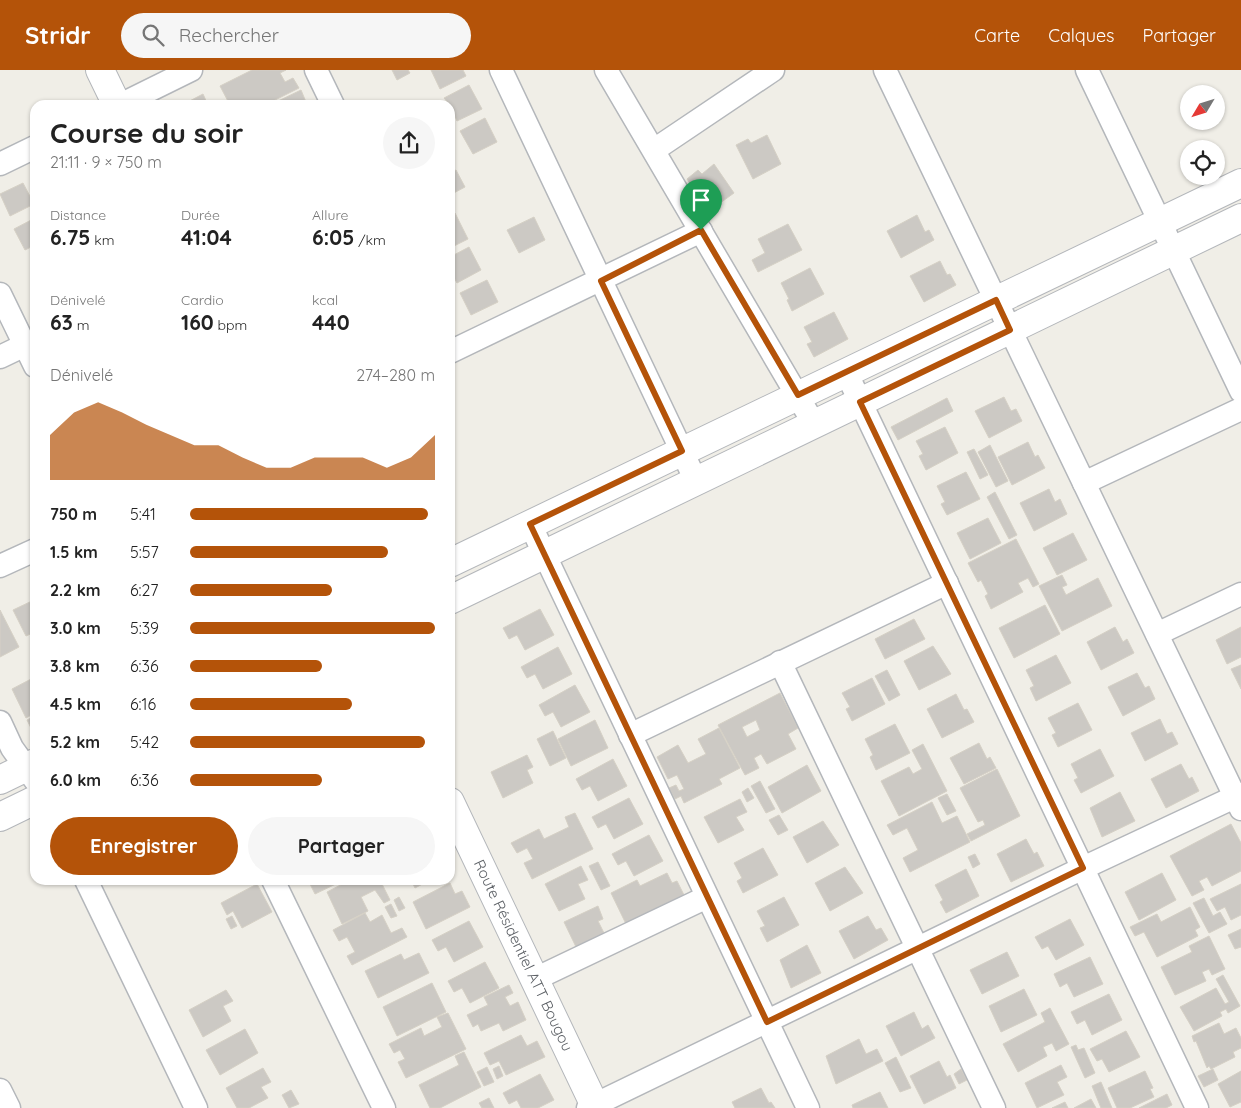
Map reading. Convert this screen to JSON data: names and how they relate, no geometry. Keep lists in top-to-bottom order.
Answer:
{
  "streets": {
    "street": ["Route Résidentiel ATT Bougou"]
  },
  "north": "bottom left",
  "page": {
    "header": "Stridr",
    "search": "Rechercher",
    "nav": ["Carte", "Calques", "Partager"],
    "heading": ["Course du soir", "21:11 · 9 × 750 m"],
    "stats": [
      ["Distance", "6.75 km"],
      ["Durée", "41:04"],
      ["Allure", "6:05 /km"],
      ["Dénivelé", "63 m"],
      ["Cardio", "160 bpm"],
      ["kcal", "440"]
    ],
    "chart": ["Dénivelé", "274–280 m"],
    "list": [
      {
        "name": "750 m",
        "note": "5:41"
      },
      {
        "name": "1.5 km",
        "note": "5:57"
      },
      {
        "name": "2.2 km",
        "note": "6:27"
      },
      {
        "name": "3.0 km",
        "note": "5:39"
      },
      {
        "name": "3.8 km",
        "note": "6:36"
      },
      {
        "name": "4.5 km",
        "note": "6:16"
      },
      {
        "name": "5.2 km",
        "note": "5:42"
      },
      {
        "name": "6.0 km",
        "note": "6:36"
      }
    ],
    "buttons": ["Enregistrer", "Partager"]
  }
}
